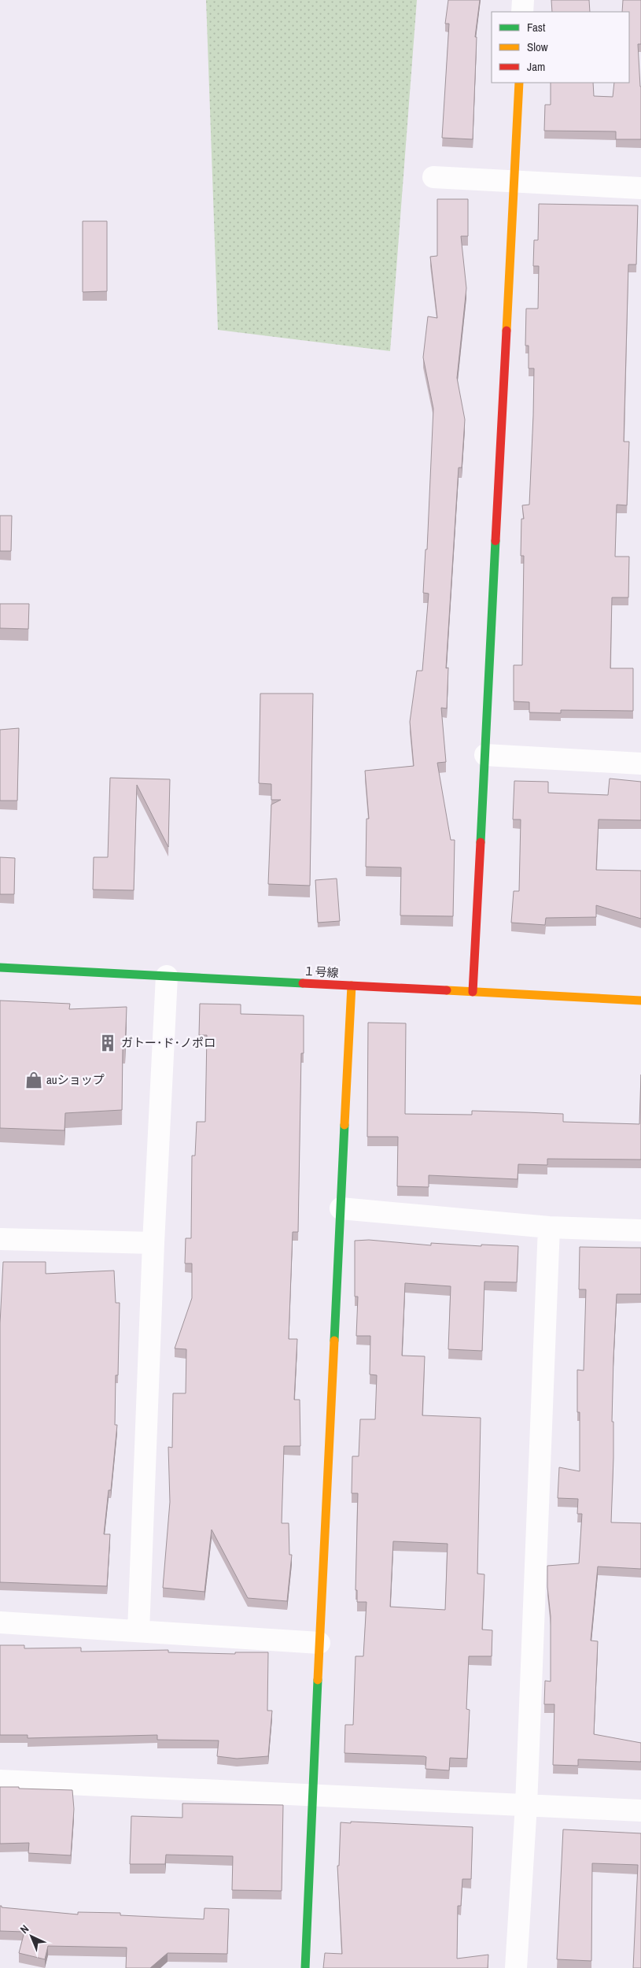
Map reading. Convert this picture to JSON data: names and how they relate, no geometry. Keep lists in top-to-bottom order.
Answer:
{
  "streets": {
    "street": ["１号線"]
  },
  "places": {
    "building": ["ガトー･ド･ノポロ"],
    "shop": ["auショップ"]
  },
  "legend": ["Fast", "Slow", "Jam"],
  "north": "top left"
}
